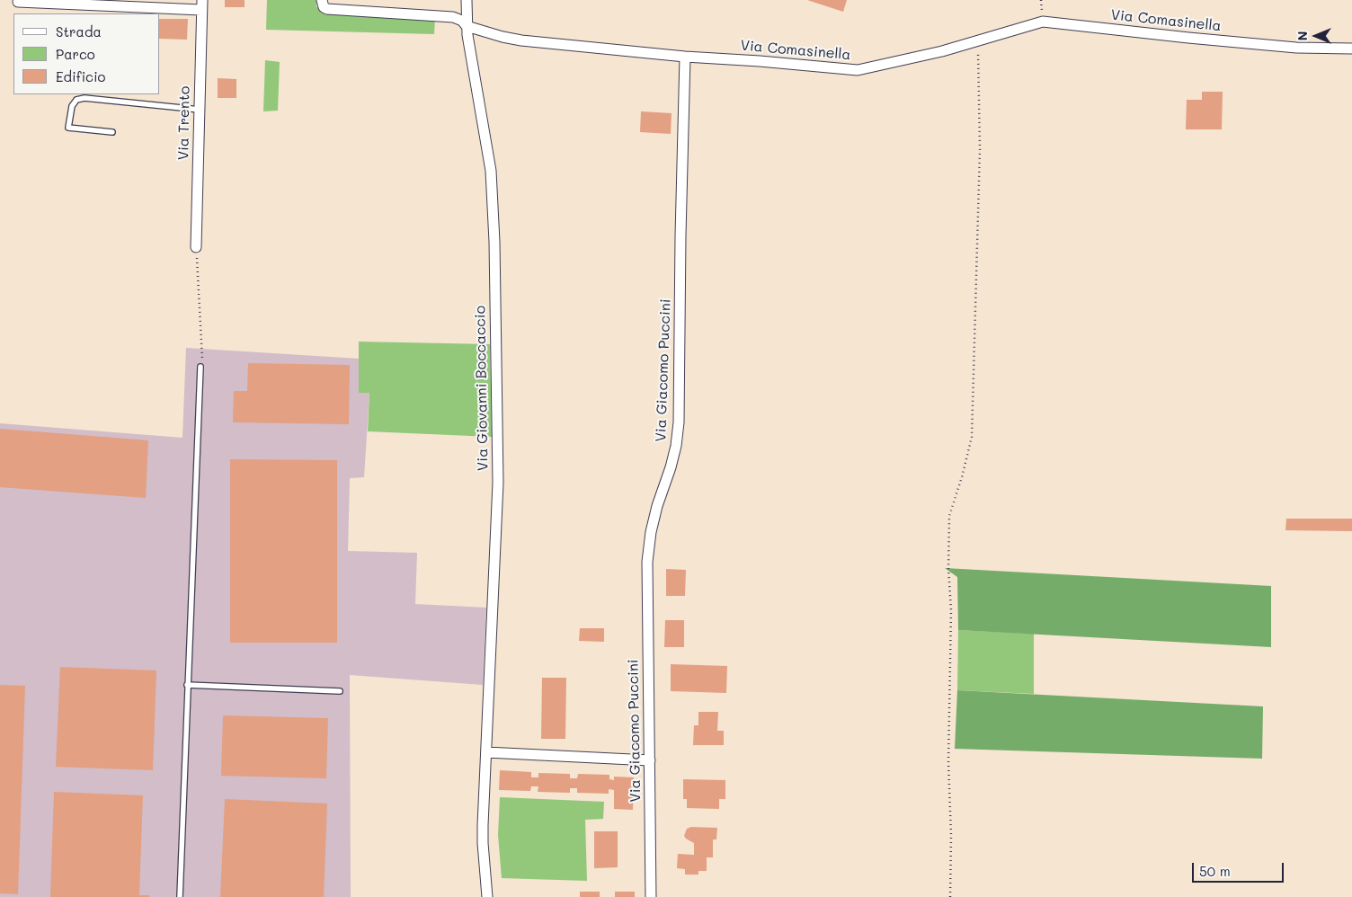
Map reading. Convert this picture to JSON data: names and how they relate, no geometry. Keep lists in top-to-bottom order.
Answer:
{
  "streets": {
    "street": [
      "Via Comasinella",
      "Via Trento",
      "Via Giacomo Puccini",
      "Via Giovanni Boccaccio"
    ]
  },
  "crossings": [
    ["Via Comasinella", "Via Giacomo Puccini"],
    ["Via Comasinella", "Via Giovanni Boccaccio"]
  ],
  "legend": ["Strada", "Parco", "Edificio"],
  "scale_bar": "50 m",
  "north": "left"
}
